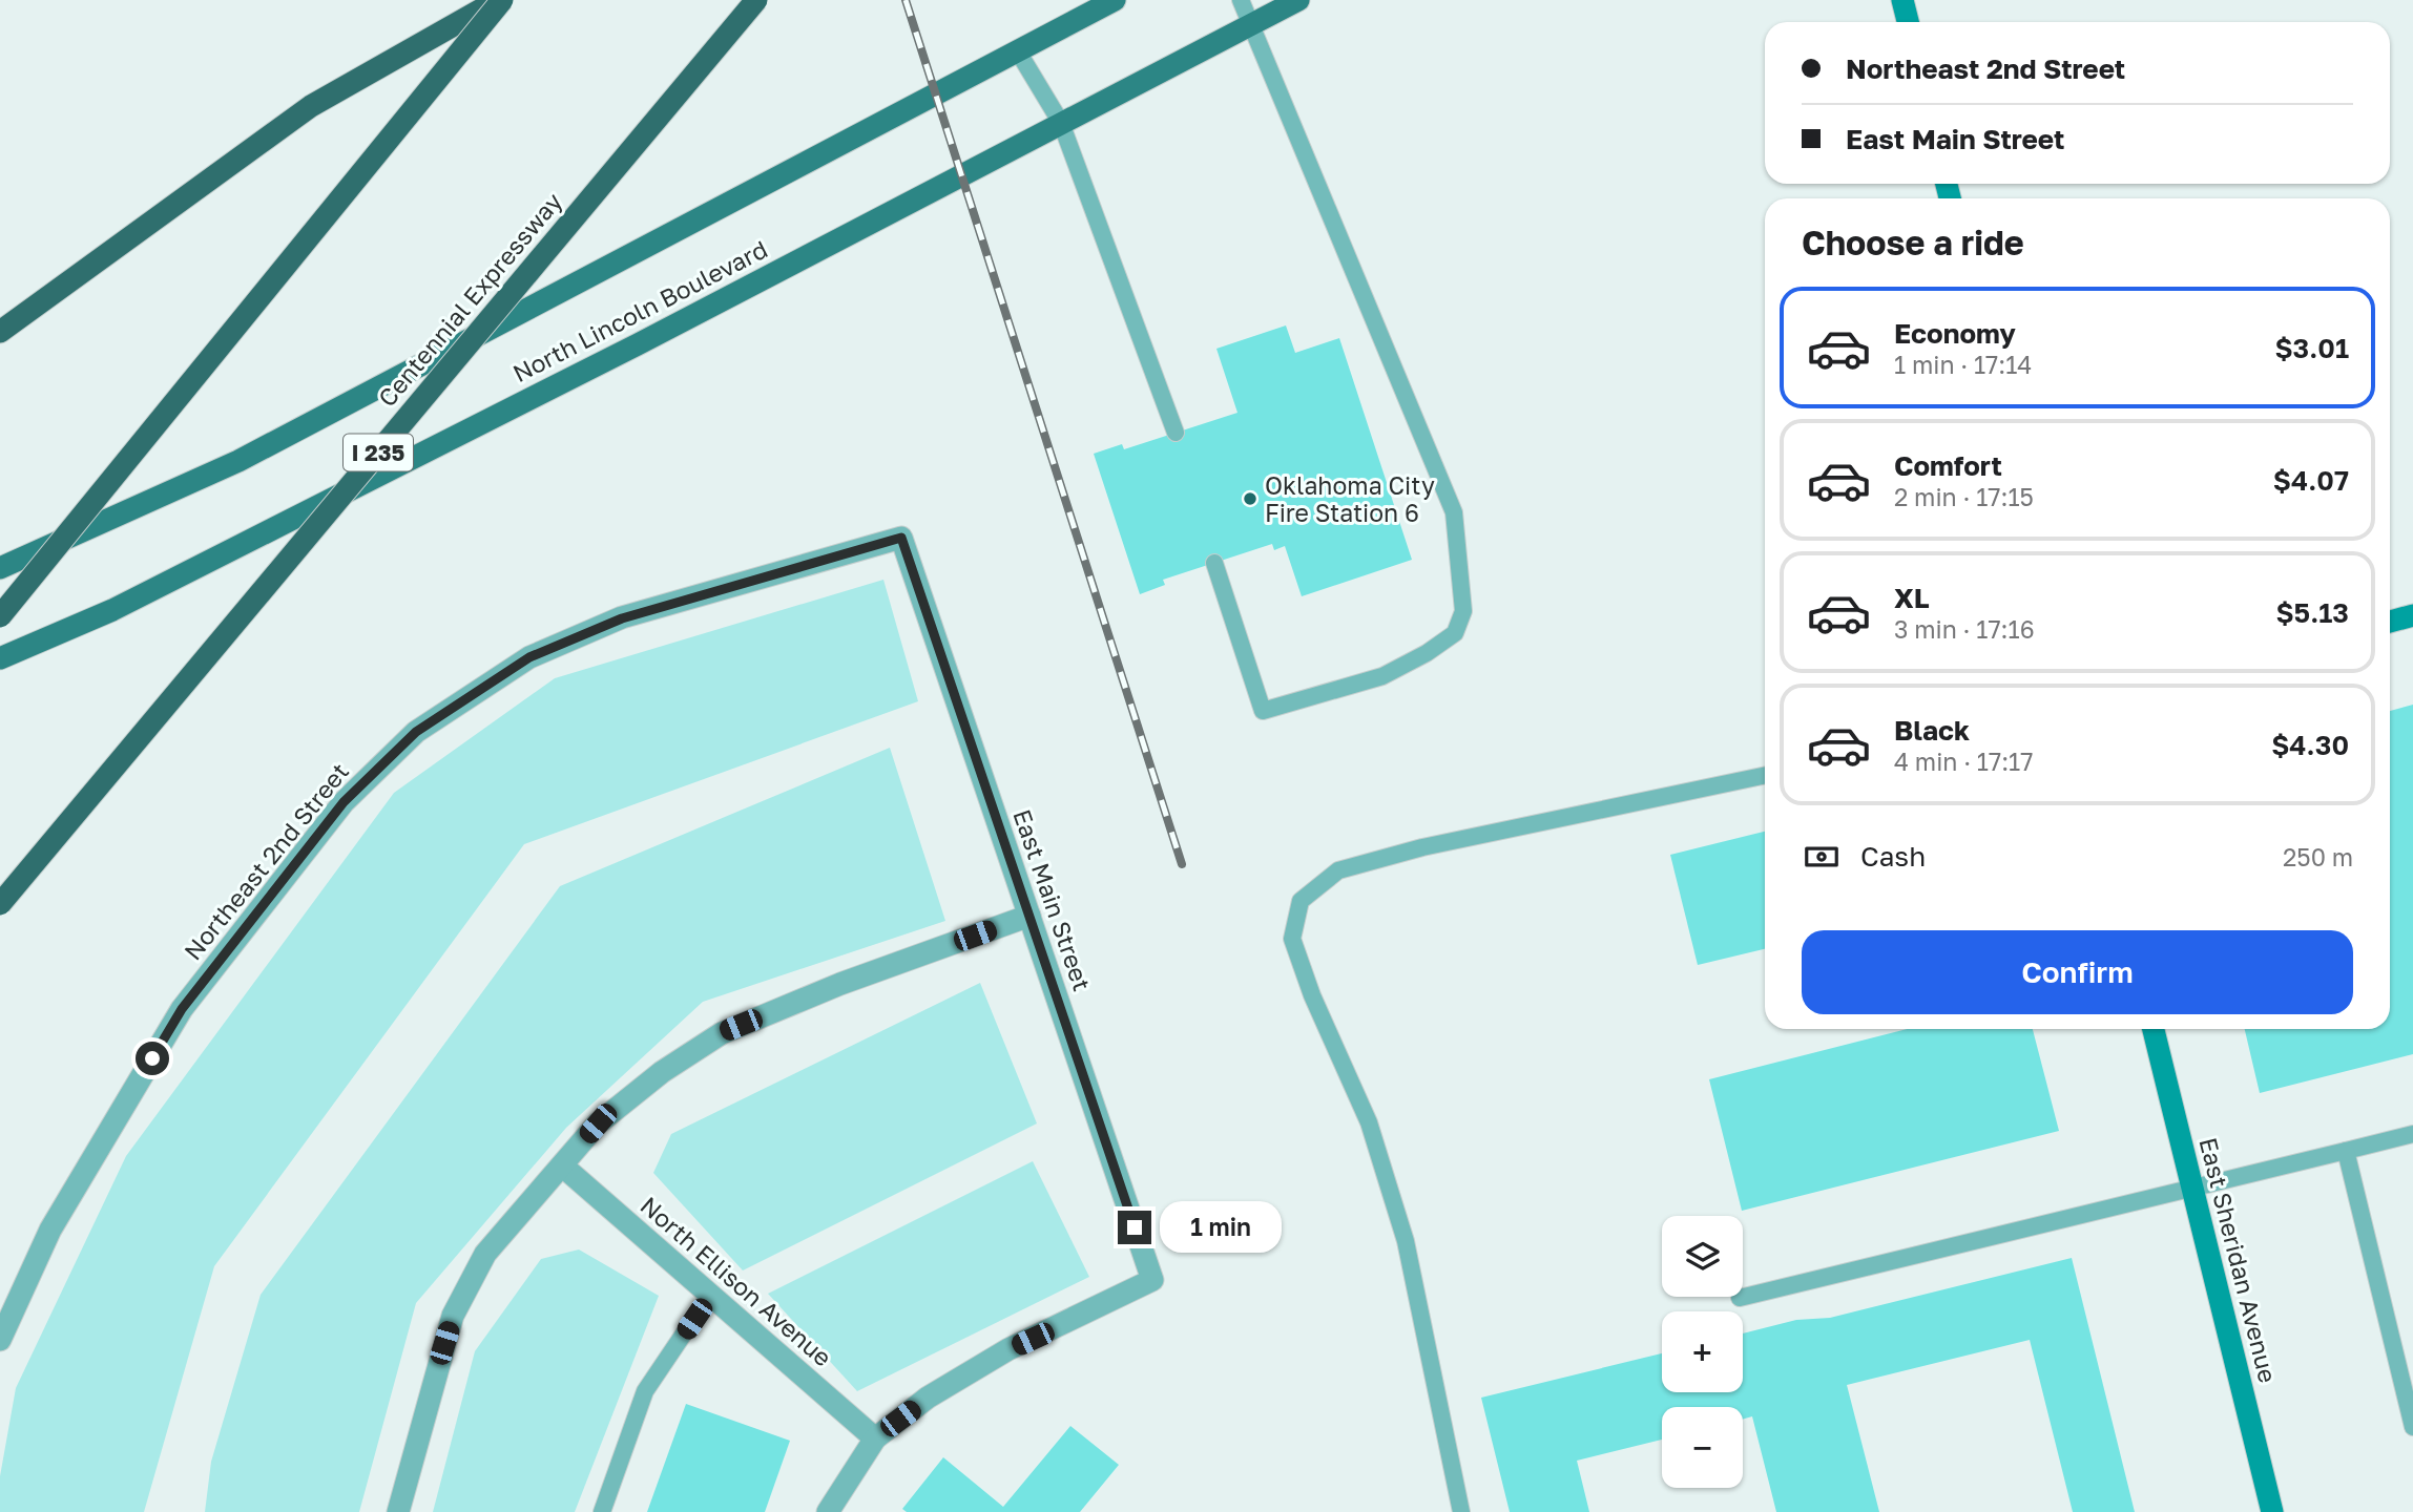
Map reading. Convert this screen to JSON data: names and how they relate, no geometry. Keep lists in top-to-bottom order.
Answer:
{
  "streets": {
    "highway": ["Centennial Expressway", "I 235"],
    "main road": ["North Lincoln Boulevard"],
    "street": [
      "Northeast 2nd Street",
      "East Main Street",
      "East Sheridan Avenue",
      "North Ellison Avenue"
    ]
  },
  "crossings": [
    ["Northeast 2nd Street", "East Main Street"],
    ["East Main Street", "North Ellison Avenue"]
  ],
  "places": ["Oklahoma City Fire Station 6"],
  "page": {
    "banner": ["Northeast 2nd Street", "East Main Street"],
    "heading": "Choose a ride",
    "list": [
      {
        "name": "Economy",
        "note": "1 min · 17:14",
        "value": "$3.01"
      },
      {
        "name": "Comfort",
        "note": "2 min · 17:15",
        "value": "$4.07"
      },
      {
        "name": "XL",
        "note": "3 min · 17:16",
        "value": "$5.13"
      },
      {
        "name": "Black",
        "note": "4 min · 17:17",
        "value": "$4.30"
      }
    ],
    "pay": ["Cash", "250 m"],
    "buttons": "Confirm",
    "bubble": "1 min",
    "map_buttons": ["+", "−"]
  }
}
